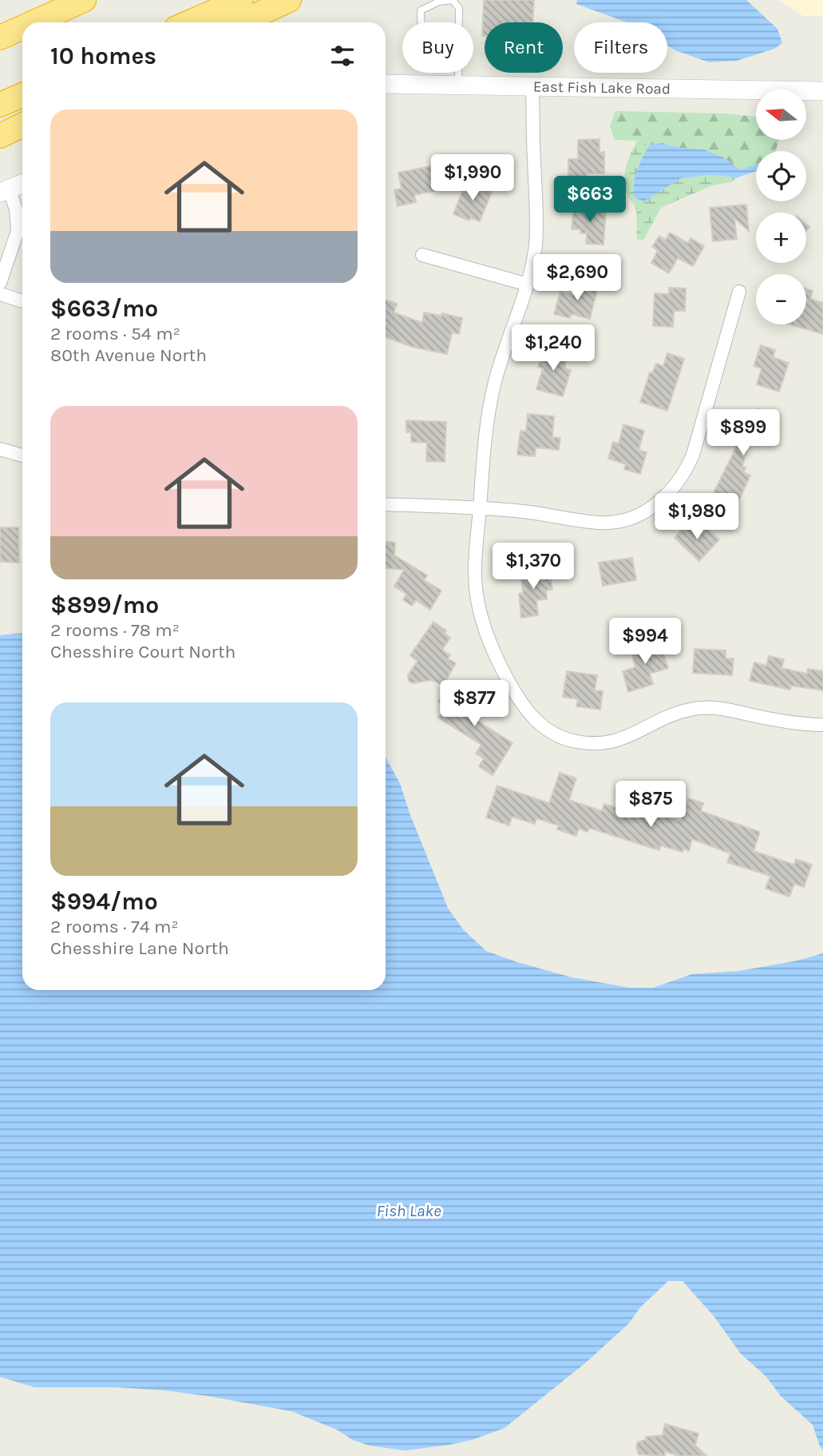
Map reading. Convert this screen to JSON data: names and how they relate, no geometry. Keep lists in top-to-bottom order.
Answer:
{
  "streets": {
    "street": ["East Fish Lake Road"]
  },
  "water": ["Fish Lake"],
  "north": "left",
  "page": {
    "chip": ["Buy", "Rent", "Filters"],
    "heading": "10 homes",
    "map_buttons": ["+", "−"],
    "list": [
      {
        "name": "$663/mo",
        "note": "2 rooms · 54 m² · 80th Avenue North"
      },
      {
        "name": "$899/mo",
        "note": "2 rooms · 78 m² · Chesshire Court North"
      },
      {
        "name": "$994/mo",
        "note": "2 rooms · 74 m² · Chesshire Lane North"
      }
    ],
    "price": [
      "$1,990",
      "$663",
      "$2,690",
      "$1,240",
      "$899",
      "$1,980",
      "$1,370",
      "$994",
      "$877",
      "$875"
    ]
  }
}
